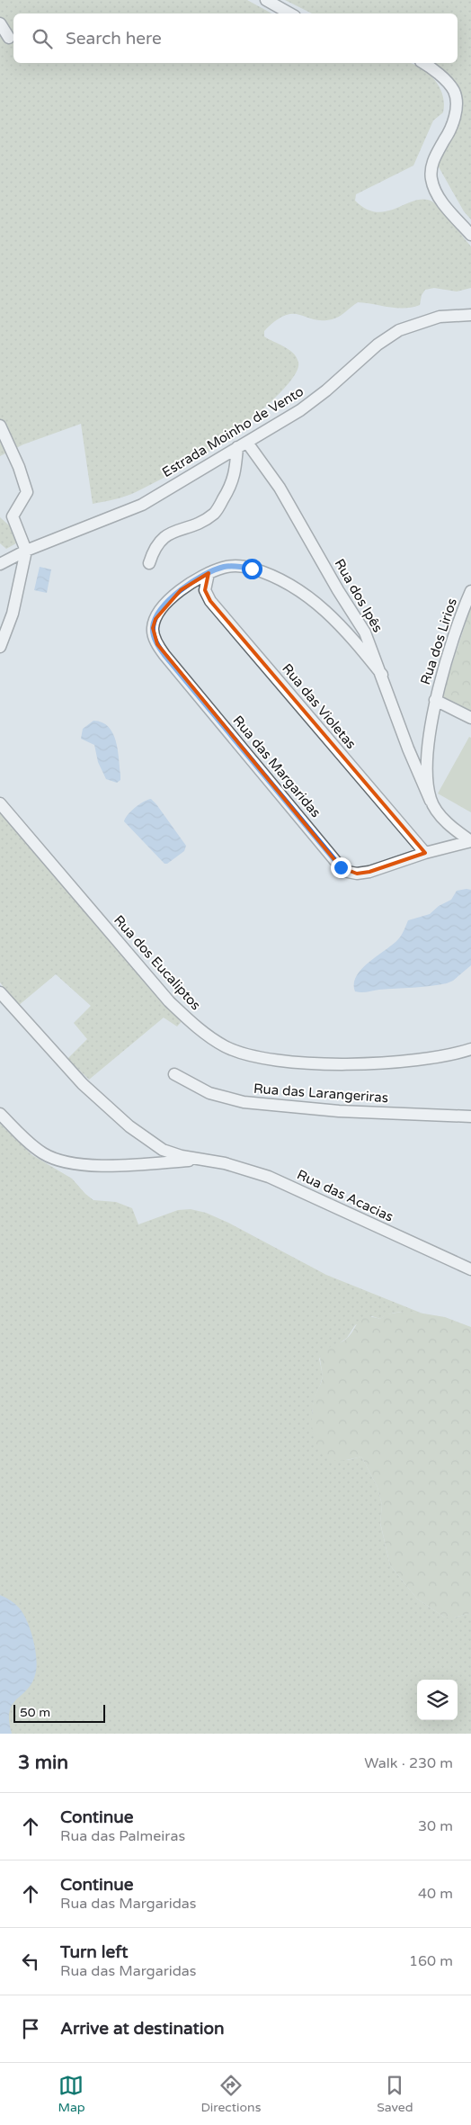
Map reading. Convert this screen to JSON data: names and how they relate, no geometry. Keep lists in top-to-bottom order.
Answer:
{
  "streets": {
    "street": [
      "Estrada Moinho de Vento",
      "Rua dos Ipês",
      "Rua dos Lirios",
      "Rua das Violetas",
      "Rua das Margaridas",
      "Rua dos Eucaliptos",
      "Rua das Larangeriras",
      "Rua das Acacias"
    ]
  },
  "crossings": [
    ["Estrada Moinho de Vento", "Rua dos Ipês"],
    ["Rua dos Ipês", "Rua dos Lirios"],
    ["Rua dos Ipês", "Rua das Margaridas"],
    ["Rua das Violetas", "Rua das Margaridas"]
  ],
  "scale_bar": "50 m",
  "page": {
    "search": "Search here",
    "scale": "50 m",
    "heading": ["3 min", "Walk · 230 m"],
    "list": [
      ["Continue", "Rua das Palmeiras", "30 m"],
      ["Continue", "Rua das Margaridas", "40 m"],
      ["Turn left", "Rua das Margaridas", "160 m"],
      "Arrive at destination"
    ],
    "nav": ["Map", "Directions", "Saved"]
  }
}
